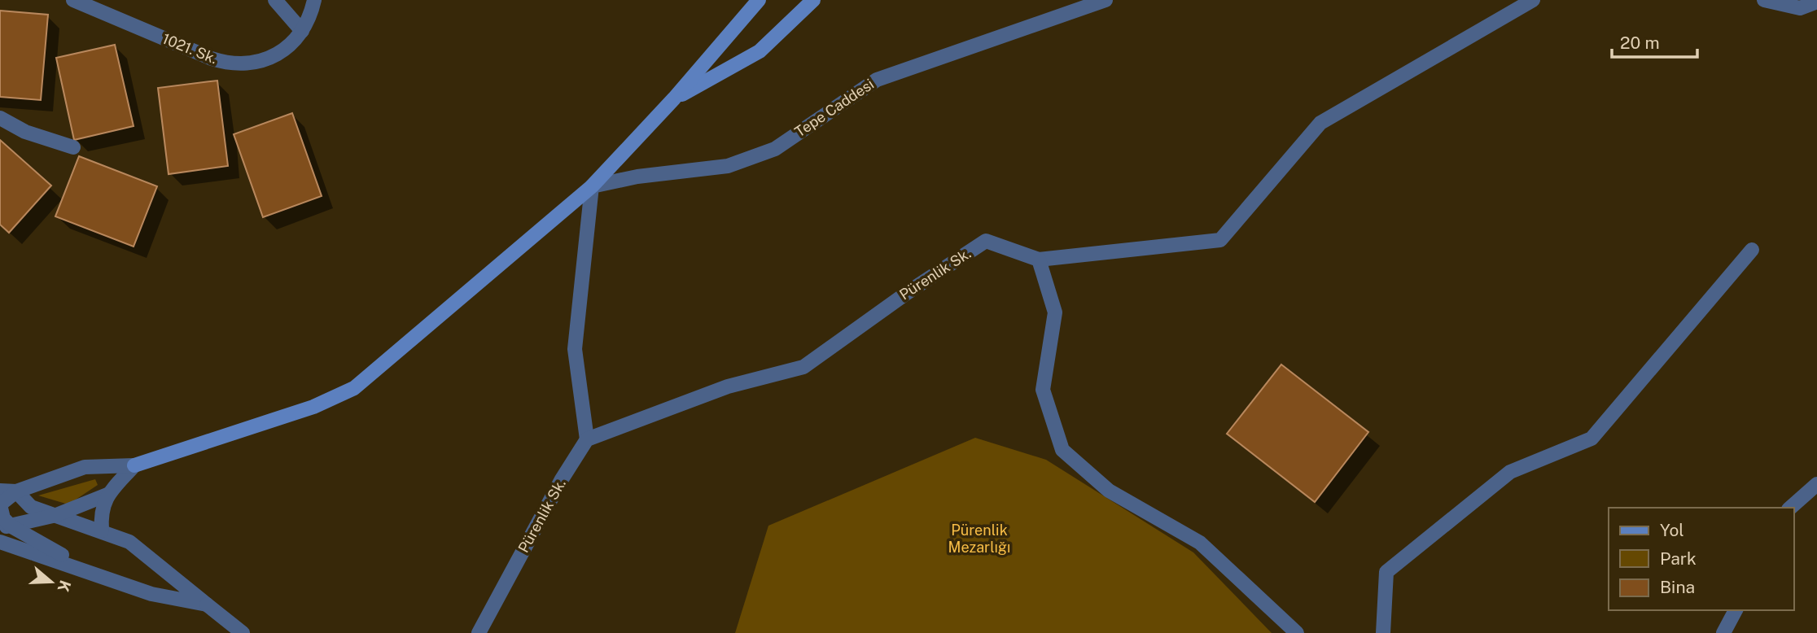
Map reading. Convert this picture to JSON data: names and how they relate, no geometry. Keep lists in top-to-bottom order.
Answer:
{
  "streets": {
    "street": ["1021. Sk.", "Tepe Caddesi", "Pürenlik Sk."]
  },
  "parks": ["Pürenlik Mezarlığı"],
  "legend": ["Yol", "Park", "Bina"],
  "scale_bar": "20 m",
  "north": "right"
}
